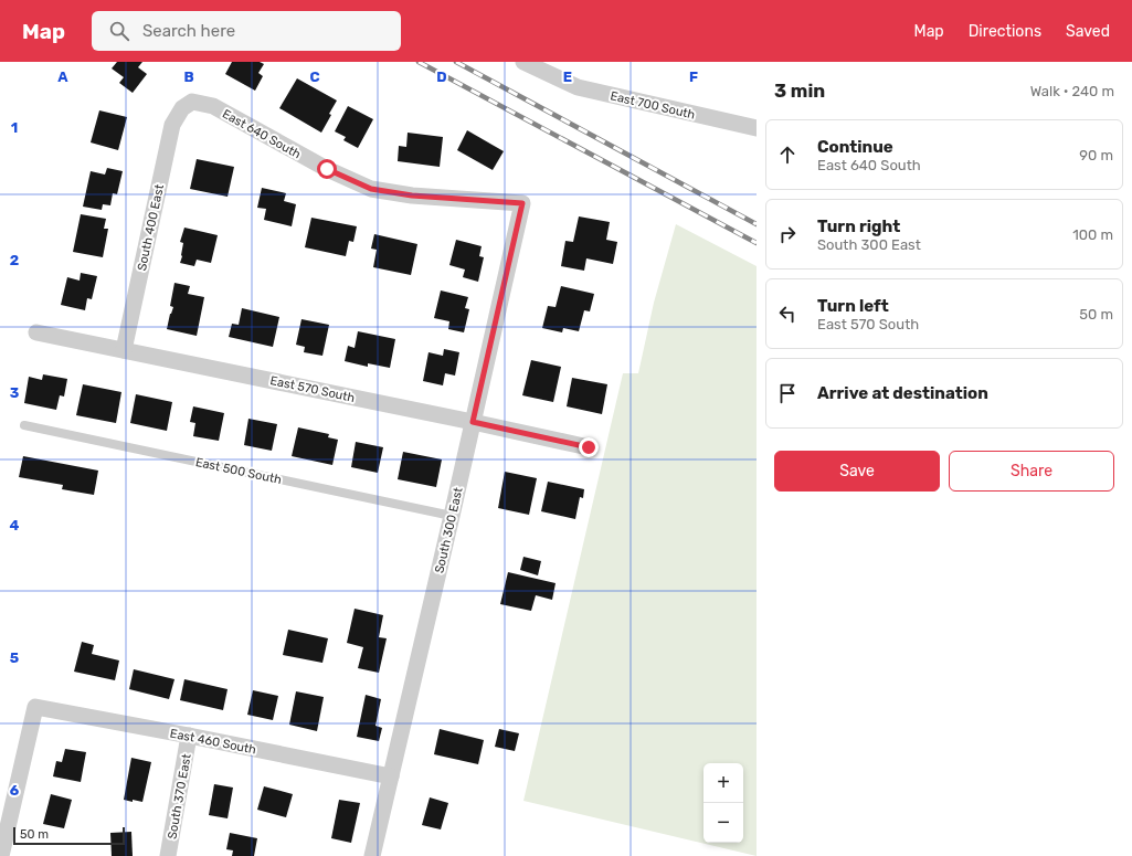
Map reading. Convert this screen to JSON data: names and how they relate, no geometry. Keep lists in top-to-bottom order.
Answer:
{
  "streets": {
    "street": [
      "East 700 South",
      "East 640 South",
      "South 400 East",
      "East 570 South",
      "South 300 East",
      "East 460 South",
      "South 370 East"
    ],
    "lane": ["East 500 South"]
  },
  "crossings": [
    ["East 640 South", "South 400 East"],
    ["East 640 South", "South 300 East"],
    ["South 400 East", "East 570 South"],
    ["East 570 South", "South 300 East"],
    ["East 500 South", "South 300 East"],
    ["South 300 East", "East 460 South"],
    ["East 460 South", "South 370 East"]
  ],
  "scale_bar": "50 m",
  "page": {
    "header": "Map",
    "search": "Search here",
    "nav": ["Map", "Directions", "Saved"],
    "heading": ["3 min", "Walk · 240 m"],
    "list": [
      ["Continue", "East 640 South", "90 m"],
      ["Turn right", "South 300 East", "100 m"],
      ["Turn left", "East 570 South", "50 m"],
      "Arrive at destination"
    ],
    "buttons": ["Save", "Share"],
    "map_buttons": ["+", "−"],
    "scale": "50 m"
  },
  "grid": {
    "columns": [
      "A",
      "B",
      "C",
      "D",
      "E",
      "F"
    ],
    "rows": [
      "1",
      "2",
      "3",
      "4",
      "5",
      "6"
    ]
  }
}
